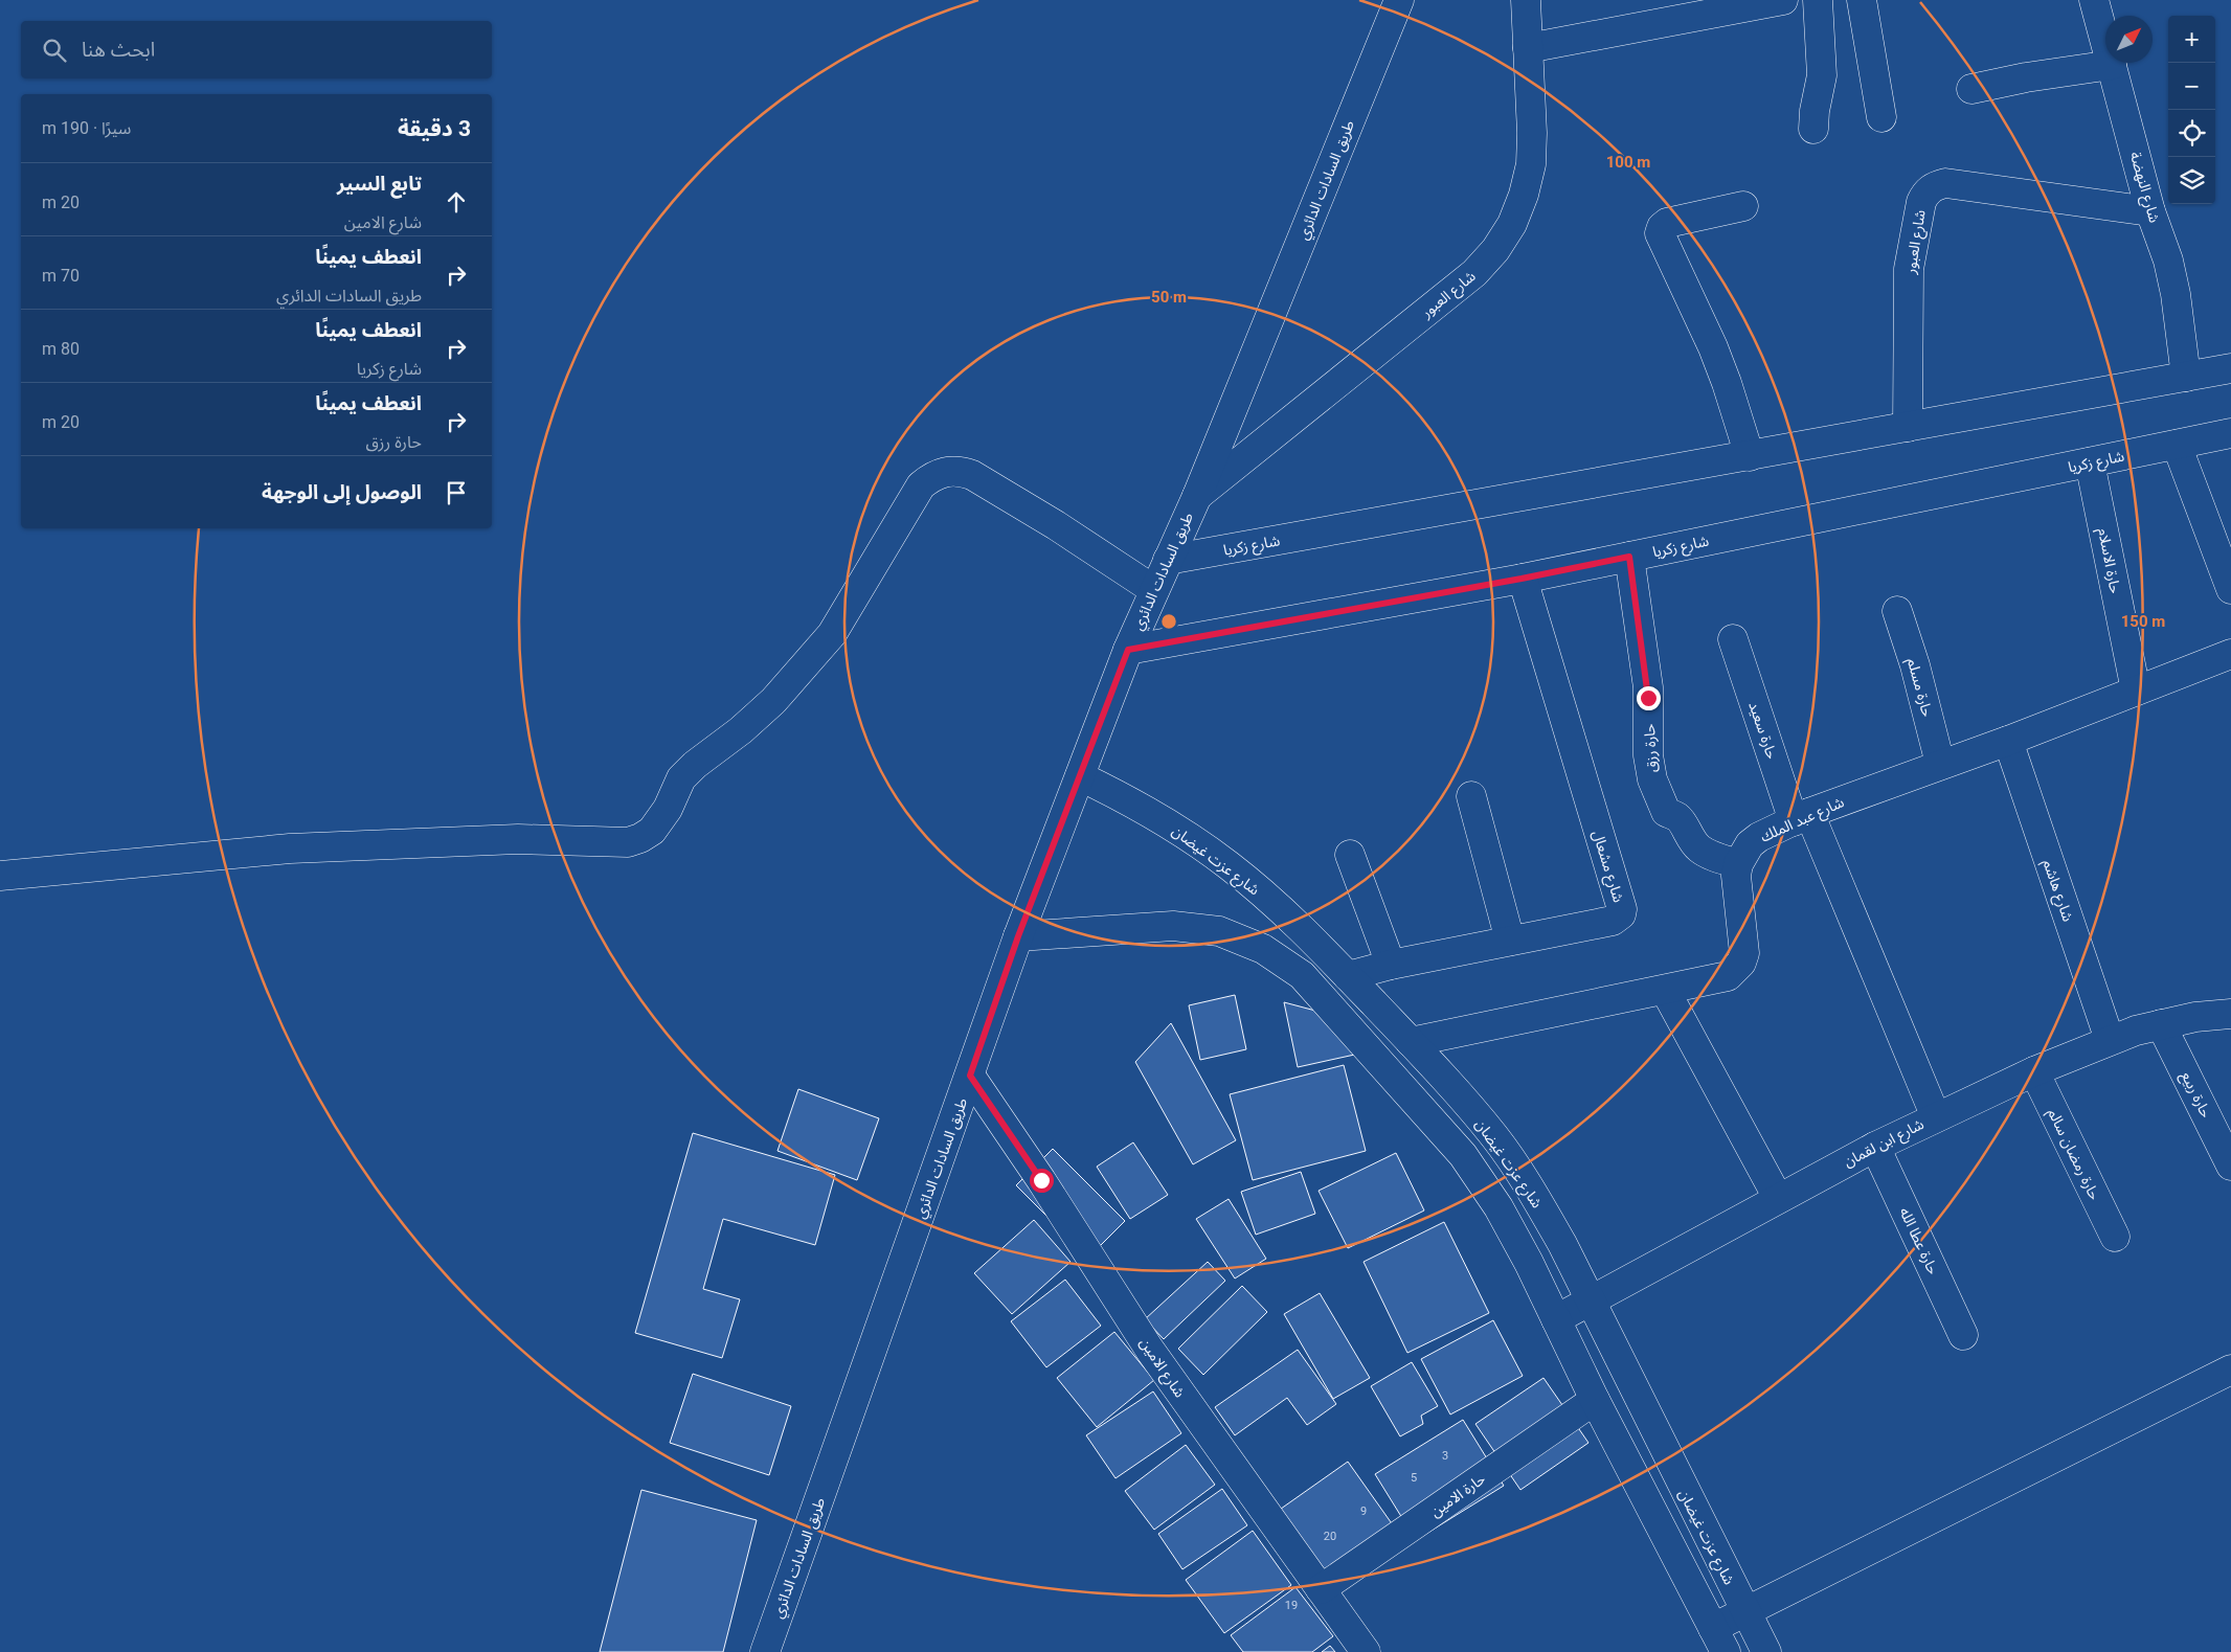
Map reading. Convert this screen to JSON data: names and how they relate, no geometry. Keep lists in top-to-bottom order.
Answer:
{
  "streets": {
    "street": [
      "طريق السادات الدائري",
      "شارع النهضة",
      "شارع العبور",
      "شارع زكريا",
      "حارة الاسلام",
      "حارة مسلم",
      "حارة سعيد",
      "حارة رزق",
      "شارع عبد الملك",
      "شارع عزت غيضان",
      "شارع مشعال",
      "شارع هاشم",
      "حارة ربيع",
      "شارع ابن لقمان",
      "حارة رمضان سالم",
      "حارة عطا الله",
      "شارع الامين",
      "حارة الامين"
    ]
  },
  "crossings": [
    ["طريق السادات الدائري", "شارع العبور"],
    ["طريق السادات الدائري", "شارع زكريا"],
    ["طريق السادات الدائري", "شارع عزت غيضان"],
    ["طريق السادات الدائري", "شارع الامين"],
    ["شارع النهضة", "شارع العبور"],
    ["شارع النهضة", "شارع زكريا"],
    ["شارع العبور", "شارع زكريا"],
    ["شارع زكريا", "حارة الاسلام"],
    ["شارع زكريا", "حارة رزق"],
    ["شارع زكريا", "شارع مشعال"],
    ["حارة الاسلام", "شارع عبد الملك"],
    ["حارة مسلم", "شارع عبد الملك"],
    ["حارة سعيد", "شارع عبد الملك"],
    ["حارة سعيد", "شارع ابن لقمان"],
    ["حارة رزق", "شارع عبد الملك"],
    ["شارع عبد الملك", "شارع هاشم"],
    ["شارع عزت غيضان", "شارع مشعال"],
    ["شارع عزت غيضان", "شارع ابن لقمان"],
    ["شارع هاشم", "شارع ابن لقمان"],
    ["حارة ربيع", "شارع ابن لقمان"],
    ["شارع ابن لقمان", "حارة رمضان سالم"],
    ["شارع ابن لقمان", "حارة عطا الله"],
    ["شارع الامين", "حارة الامين"]
  ],
  "house_numbers": [
    "3",
    "5",
    "9",
    "20",
    "19"
  ],
  "north": "top right",
  "page": {
    "map_buttons": ["+", "−"],
    "search": "ابحث هنا",
    "heading": ["3 دقيقة", "سيرًا · 190 m"],
    "list": [
      ["تابع السير", "شارع الامين", "20 m"],
      ["انعطف يمينًا", "طريق السادات الدائري", "70 m"],
      ["انعطف يمينًا", "شارع زكريا", "80 m"],
      ["انعطف يمينًا", "حارة رزق", "20 m"],
      "الوصول إلى الوجهة"
    ]
  },
  "rings": ["100 m", "50 m", "150 m"]
}
